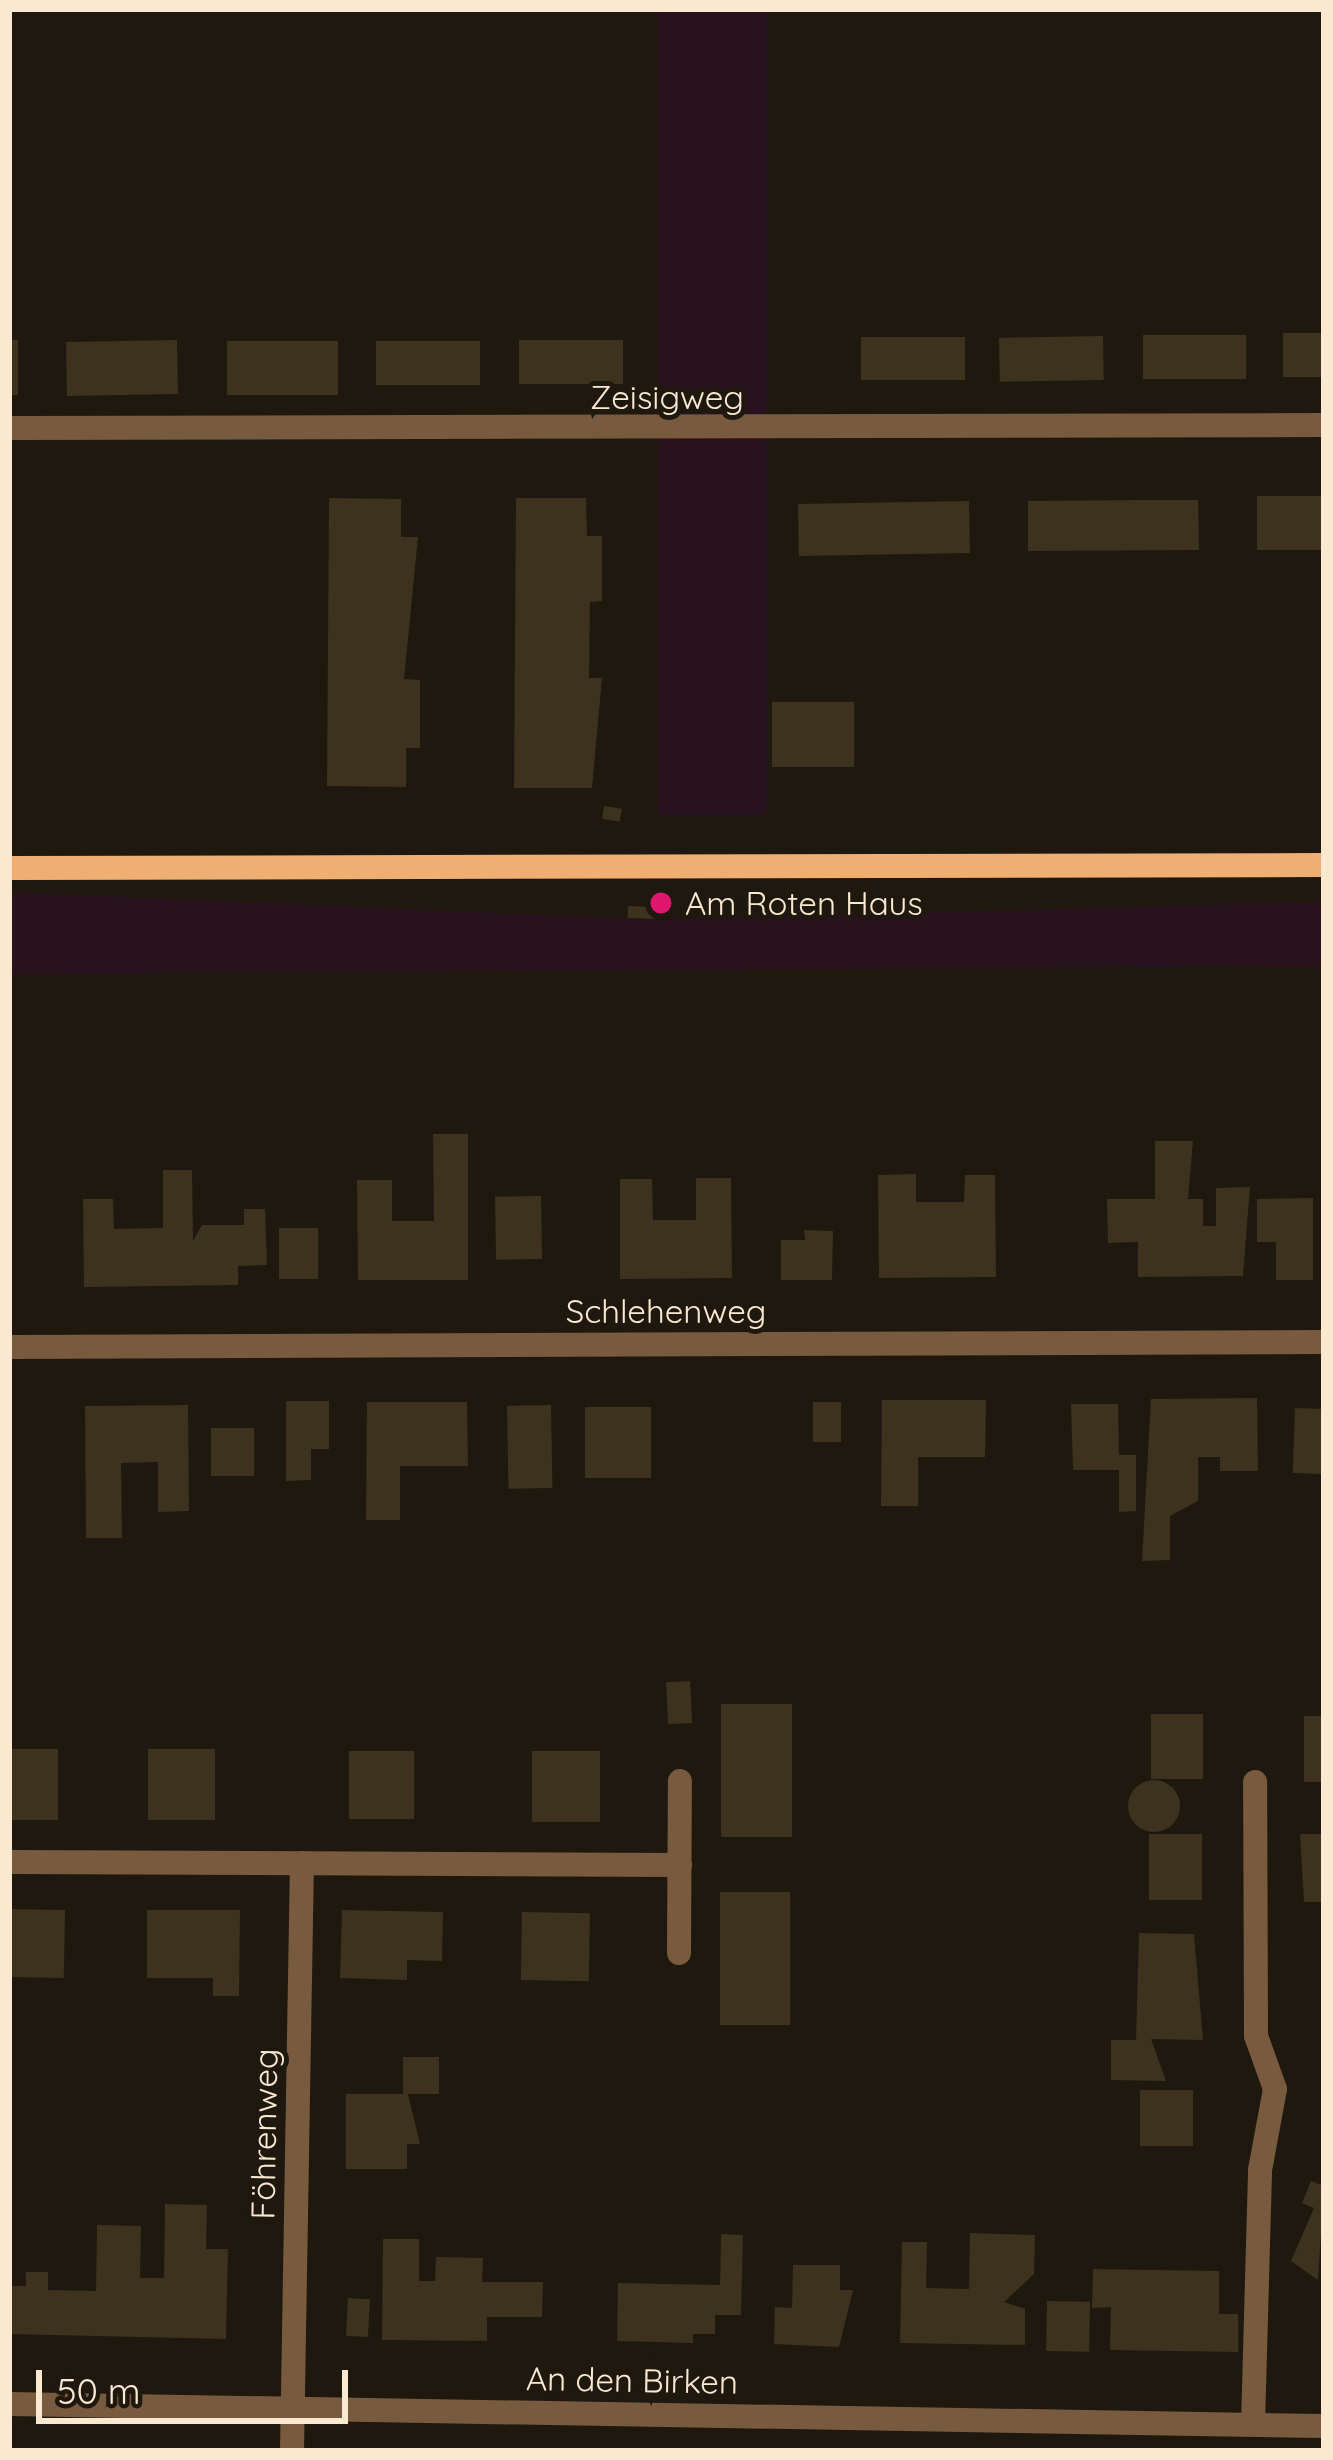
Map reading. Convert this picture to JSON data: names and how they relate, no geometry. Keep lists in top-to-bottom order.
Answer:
{
  "streets": {
    "street": [
      "Zeisigweg",
      "Schlehenweg",
      "Föhrenweg",
      "An den Birken"
    ]
  },
  "crossings": [
    ["Föhrenweg", "An den Birken"]
  ],
  "places": ["Am Roten Haus"],
  "scale_bar": "50 m"
}
